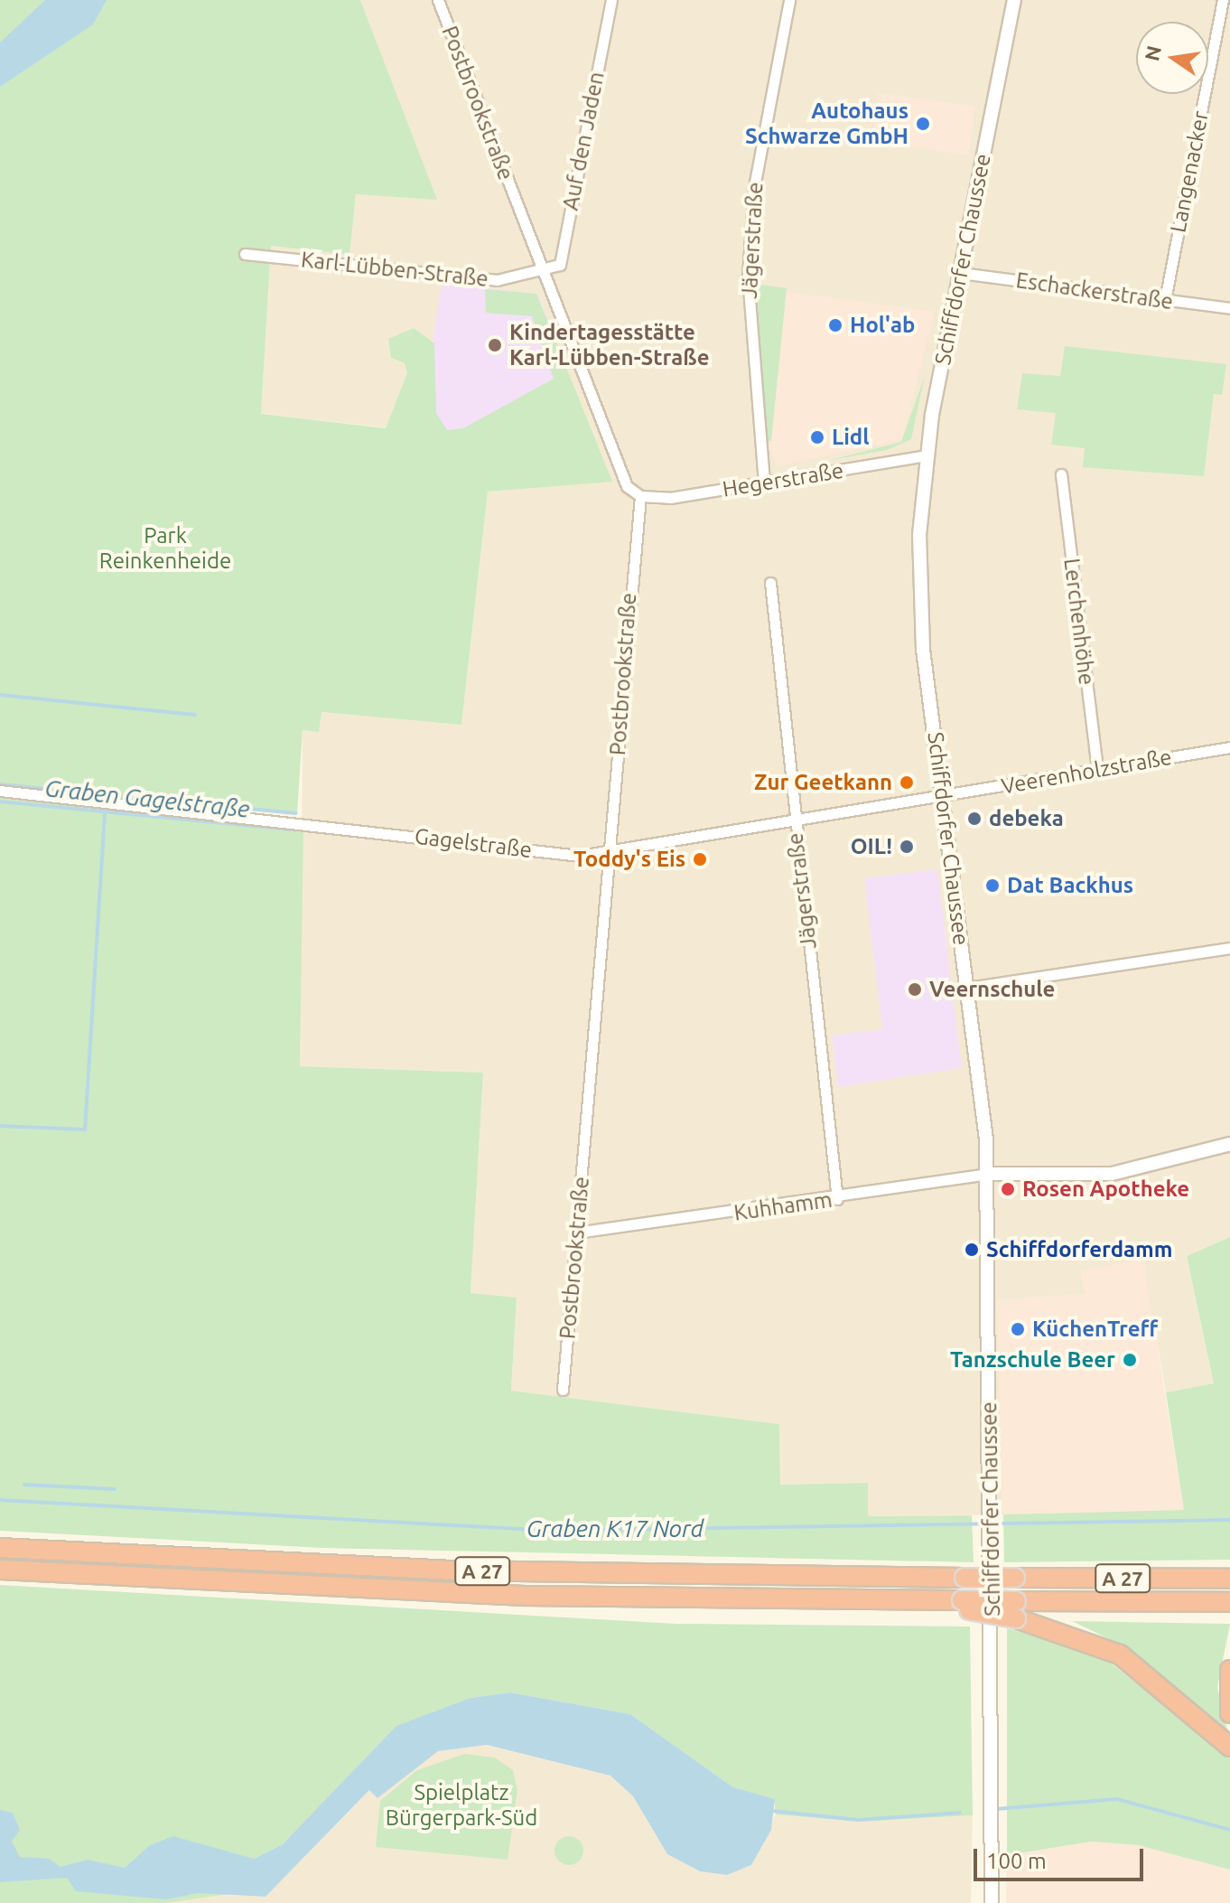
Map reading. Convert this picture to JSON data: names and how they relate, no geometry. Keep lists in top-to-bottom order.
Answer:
{
  "streets": {
    "highway": ["A 27"],
    "street": [
      "Postbrookstraße",
      "Auf den Jaden",
      "Langenacker",
      "Jägerstraße",
      "Schiffdorfer Chaussee",
      "Karl-Lübben-Straße",
      "Eschackerstraße",
      "Hegerstraße",
      "Lerchenhöhe",
      "Veerenholzstraße",
      "Gagelstraße",
      "Kuhhamm"
    ]
  },
  "crossings": [
    ["Postbrookstraße", "Auf den Jaden"],
    ["Postbrookstraße", "Karl-Lübben-Straße"],
    ["Postbrookstraße", "Hegerstraße"],
    ["Postbrookstraße", "Gagelstraße"],
    ["Postbrookstraße", "Kuhhamm"],
    ["Auf den Jaden", "Karl-Lübben-Straße"],
    ["Langenacker", "Eschackerstraße"],
    ["Jägerstraße", "Hegerstraße"],
    ["Jägerstraße", "Gagelstraße"],
    ["Jägerstraße", "Kuhhamm"],
    ["Schiffdorfer Chaussee", "Eschackerstraße"],
    ["Schiffdorfer Chaussee", "Hegerstraße"],
    ["Schiffdorfer Chaussee", "Veerenholzstraße"],
    ["Schiffdorfer Chaussee", "Gagelstraße"],
    ["Schiffdorfer Chaussee", "Kuhhamm"],
    ["Lerchenhöhe", "Veerenholzstraße"],
    ["Veerenholzstraße", "Gagelstraße"]
  ],
  "water": ["Graben Gagelstraße", "Graben K17 Nord"],
  "parks": ["Park Reinkenheide", "Spielplatz Bürgerpark-Süd"],
  "places": [
    "Autohaus Schwarze GmbH",
    "Hol'ab",
    "Kindertagesstätte Karl-Lübben-Straße",
    "Lidl",
    "Zur Geetkann",
    "debeka",
    "OIL!",
    "Toddy's Eis",
    "Dat Backhus",
    "Veernschule",
    "Rosen Apotheke",
    "Schiffdorferdamm",
    "KüchenTreff",
    "Tanzschule Beer"
  ],
  "scale_bar": "100 m",
  "north": "left"
}
